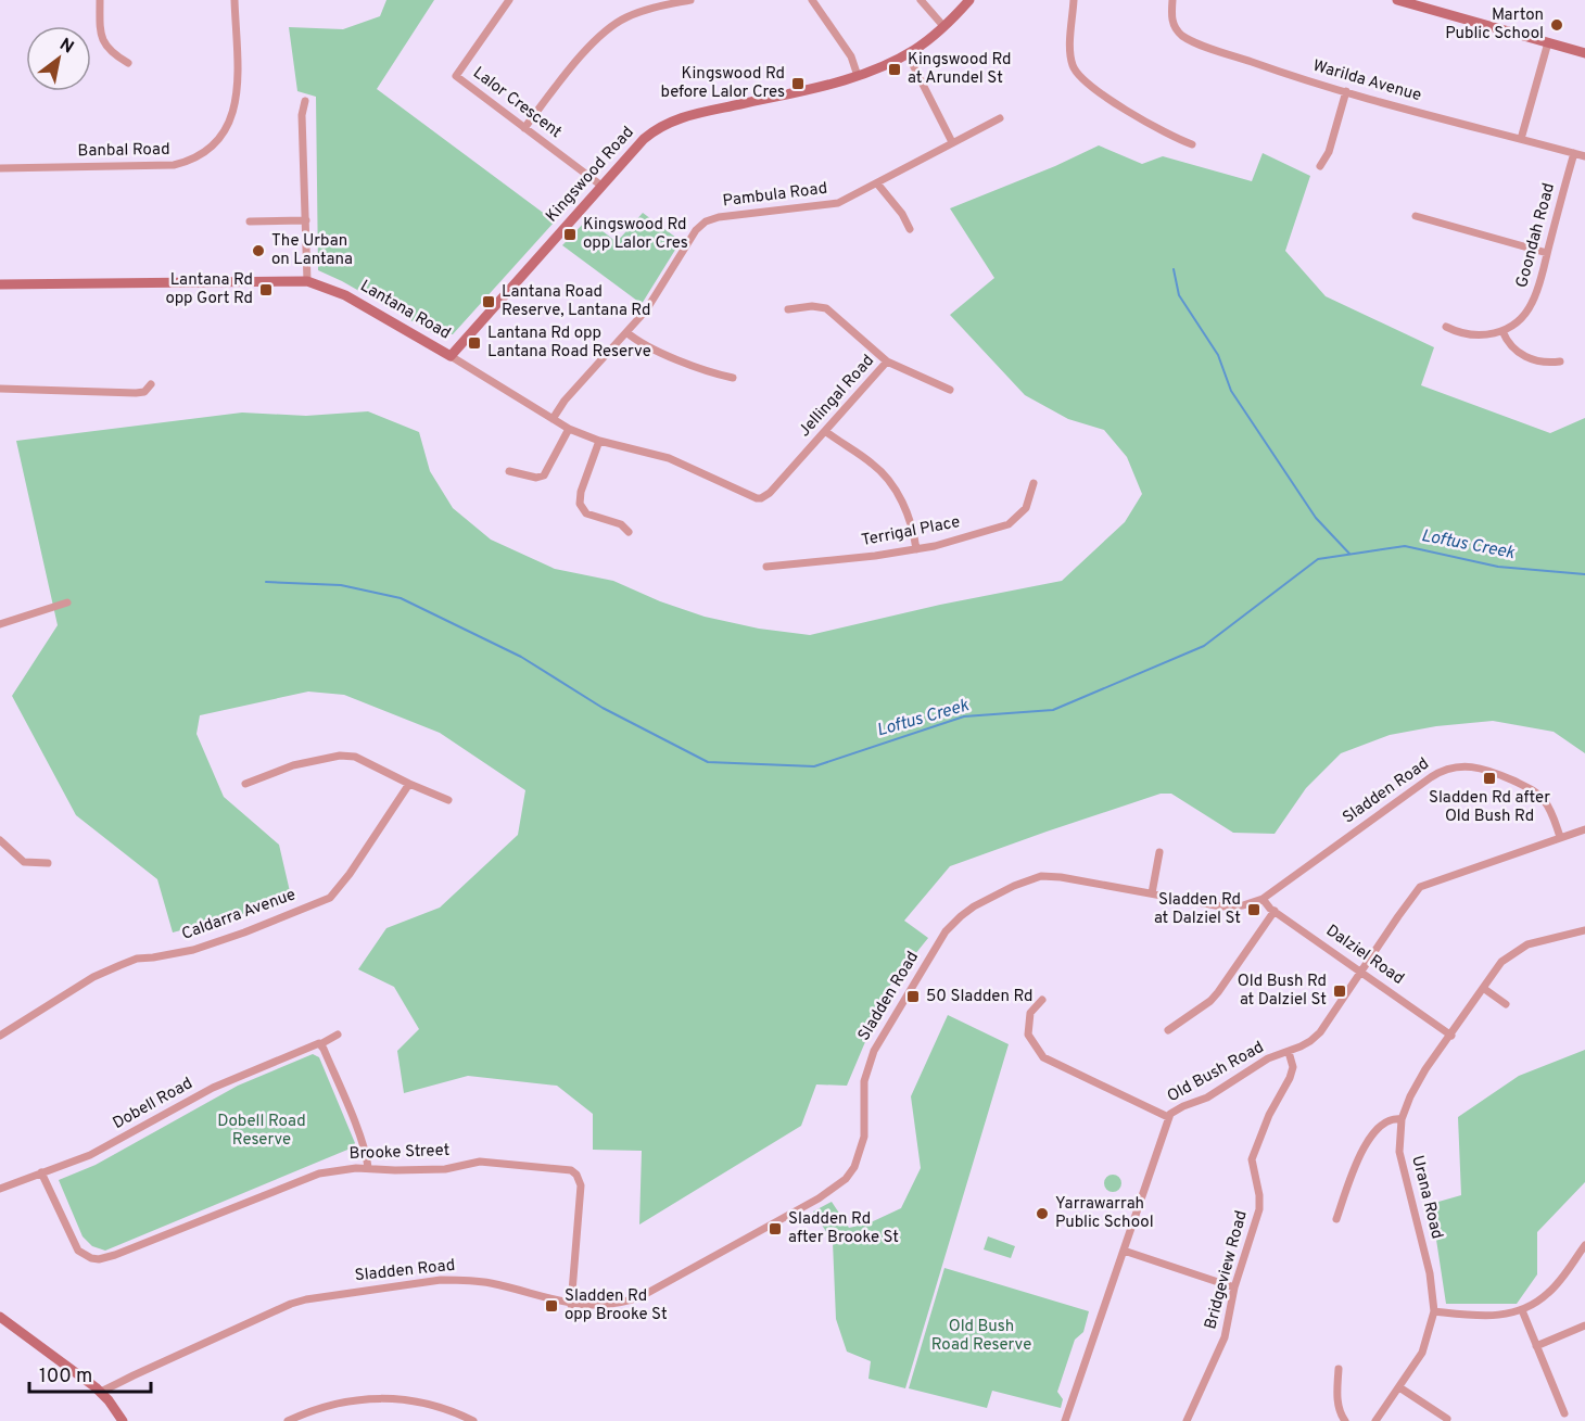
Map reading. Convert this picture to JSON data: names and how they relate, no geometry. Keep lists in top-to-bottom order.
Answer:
{
  "streets": {
    "street": [
      "Warilda Avenue",
      "Lalor Crescent",
      "Banbal Road",
      "Kingswood Road",
      "Pambula Road",
      "Goondah Road",
      "Lantana Road",
      "Jellingal Road",
      "Terrigal Place",
      "Sladden Road",
      "Caldarra Avenue",
      "Dalziel Road",
      "Old Bush Road",
      "Dobell Road",
      "Brooke Street",
      "Urana Road",
      "Bridgeview Road"
    ]
  },
  "crossings": [
    ["Warilda Avenue", "Goondah Road"],
    ["Lalor Crescent", "Kingswood Road"],
    ["Kingswood Road", "Lantana Road"],
    ["Pambula Road", "Lantana Road"],
    ["Lantana Road", "Jellingal Road"],
    ["Sladden Road", "Dalziel Road"],
    ["Sladden Road", "Old Bush Road"],
    ["Sladden Road", "Brooke Street"],
    ["Dalziel Road", "Old Bush Road"],
    ["Dalziel Road", "Urana Road"],
    ["Old Bush Road", "Bridgeview Road"],
    ["Dobell Road", "Brooke Street"]
  ],
  "water": ["Loftus Creek"],
  "parks": ["Dobell Road Reserve", "Old Bush Road Reserve"],
  "places": {
    "other": ["Marton Public School", "The Urban on Lantana", "Yarrawarrah Public School"],
    "transit": [
      "Kingswood Rd at Arundel St",
      "Kingswood Rd before Lalor Cres",
      "Kingswood Rd opp Lalor Cres",
      "Lantana Rd opp Gort Rd",
      "Lantana Road Reserve, Lantana Rd",
      "Lantana Rd opp Lantana Road Reserve",
      "Sladden Rd after Old Bush Rd",
      "Sladden Rd at Dalziel St",
      "Old Bush Rd at Dalziel St",
      "50 Sladden Rd",
      "Sladden Rd after Brooke St",
      "Sladden Rd opp Brooke St"
    ]
  },
  "scale_bar": "100 m",
  "north": "top right"
}
